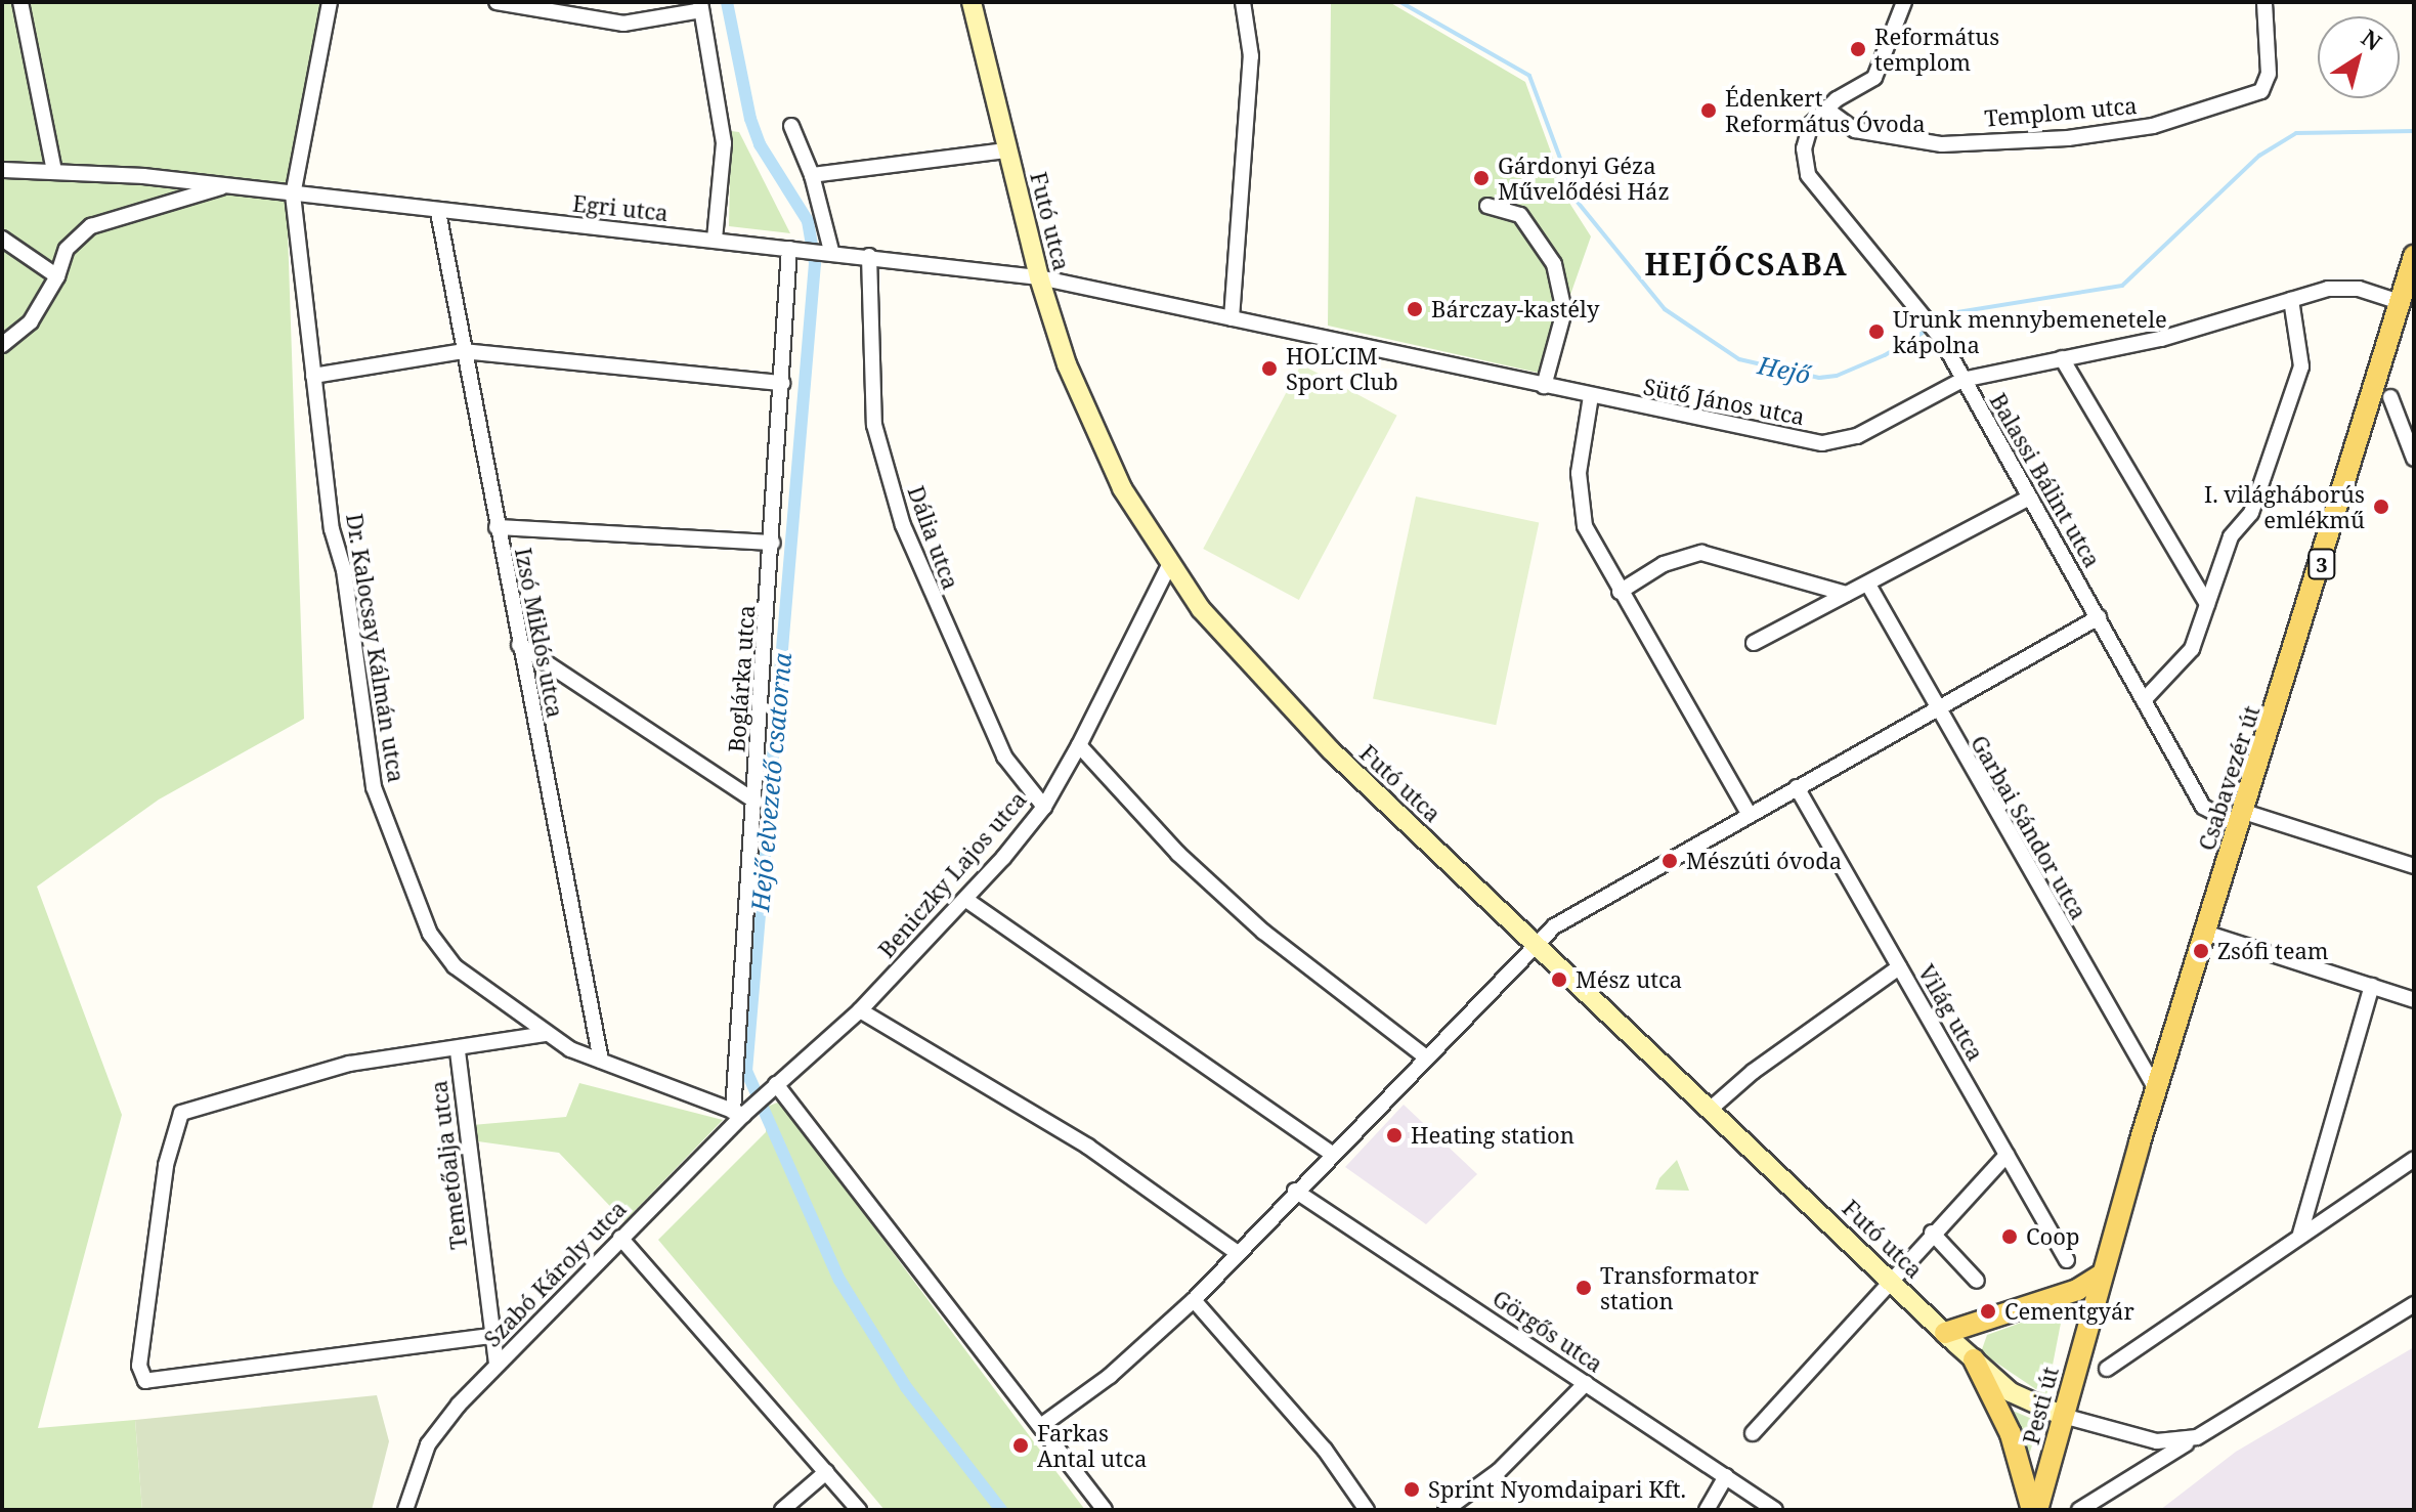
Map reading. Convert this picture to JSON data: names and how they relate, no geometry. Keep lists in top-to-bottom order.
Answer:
{
  "streets": {
    "main road": [
      "Futó utca",
      "3",
      "Csabavezér út",
      "Pesti út"
    ],
    "street": [
      "Templom utca",
      "Egri utca",
      "Sütő János utca",
      "Balassi Bálint utca",
      "Dália utca",
      "Izsó Miklós utca",
      "Dr. Kalocsay Kálmán utca",
      "Boglárka utca",
      "Garbai Sándor utca",
      "Beniczky Lajos utca",
      "Világ utca",
      "Temetőalja utca",
      "Szabó Károly utca",
      "Görgős utca"
    ]
  },
  "crossings": [
    ["Templom utca", "Balassi Bálint utca"],
    ["Egri utca", "Futó utca"],
    ["Egri utca", "Sütő János utca"],
    ["Egri utca", "Dália utca"],
    ["Egri utca", "Izsó Miklós utca"],
    ["Egri utca", "Dr. Kalocsay Kálmán utca"],
    ["Egri utca", "Boglárka utca"],
    ["Futó utca", "Beniczky Lajos utca"],
    ["Futó utca", "Pesti út"],
    ["Sütő János utca", "Balassi Bálint utca"],
    ["Sütő János utca", "Csabavezér út"],
    ["Balassi Bálint utca", "Csabavezér út"],
    ["Dália utca", "Beniczky Lajos utca"],
    ["Izsó Miklós utca", "Dr. Kalocsay Kálmán utca"],
    ["Dr. Kalocsay Kálmán utca", "Boglárka utca"],
    ["Dr. Kalocsay Kálmán utca", "Szabó Károly utca"],
    ["Boglárka utca", "Szabó Károly utca"],
    ["Csabavezér út", "Garbai Sándor utca"],
    ["Csabavezér út", "Pesti út"],
    ["Beniczky Lajos utca", "Szabó Károly utca"]
  ],
  "districts": ["HEJŐCSABA"],
  "water": ["Hejő", "Hejő elvezető csatorna"],
  "places": [
    "Református templom",
    "Édenkert Református Óvoda",
    "Gárdonyi Géza Művelődési Ház",
    "Bárczay-kastély",
    "Urunk mennybemenetele kápolna",
    "HOLCIM Sport Club",
    "I. világháborús emlékmű",
    "Mészúti óvoda",
    "Zsófi team",
    "Mész utca",
    "Heating station",
    "Coop",
    "Transformator station",
    "Cementgyár",
    "Farkas Antal utca",
    "Sprint Nyomdaipari Kft."
  ],
  "north": "top right"
}
